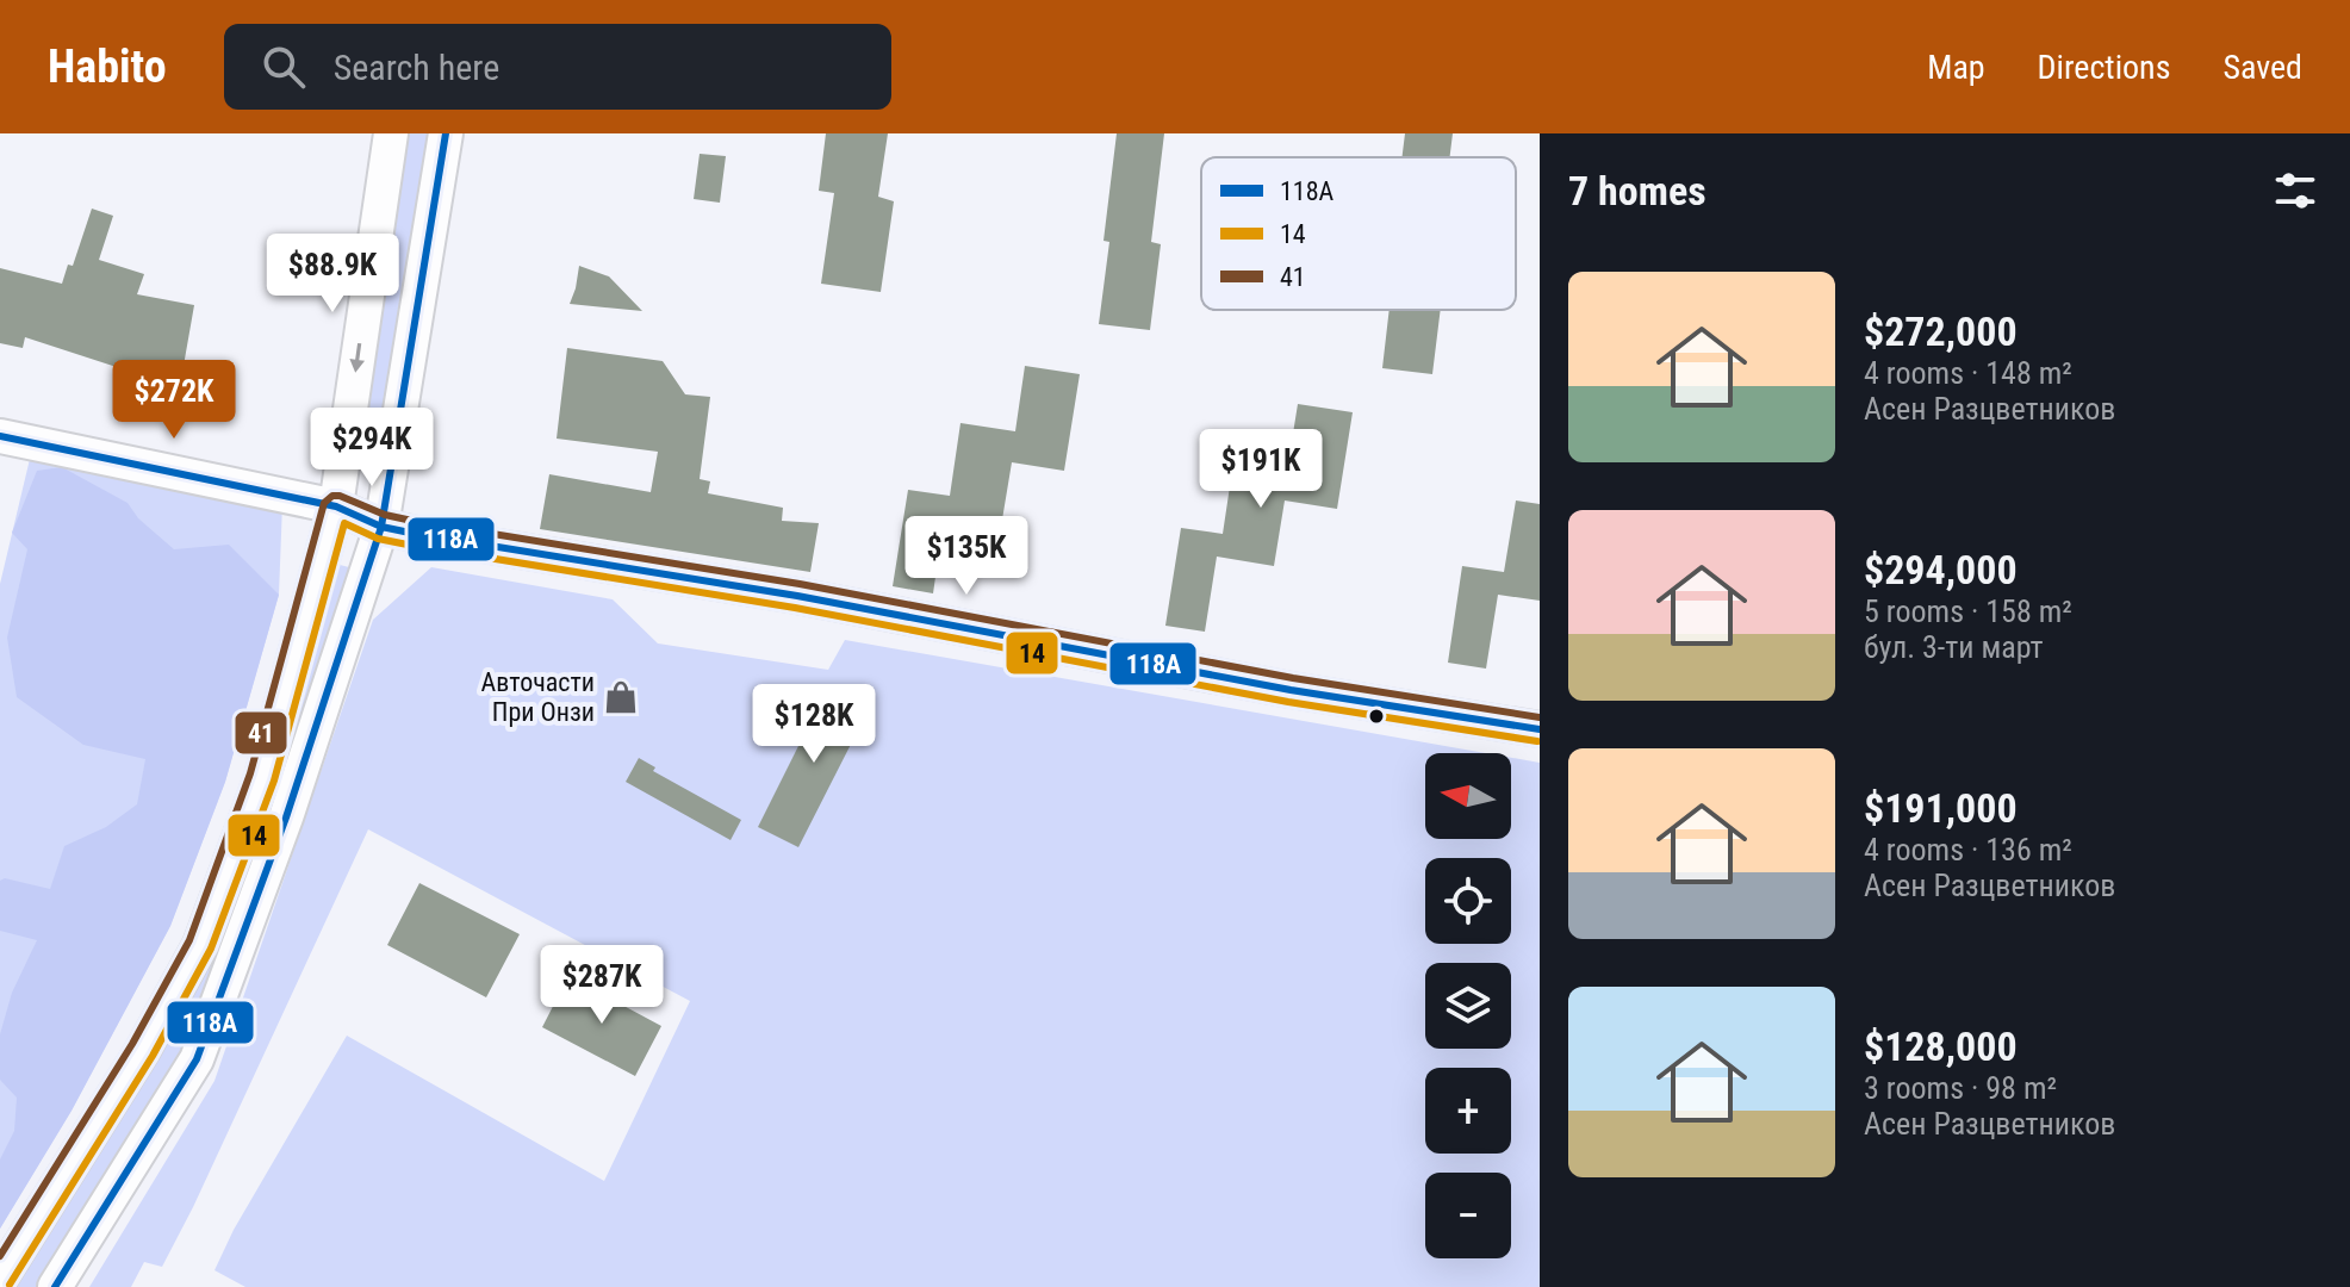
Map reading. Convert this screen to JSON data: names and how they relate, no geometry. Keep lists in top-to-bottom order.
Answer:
{
  "places": {
    "shop": ["Авточасти При Онзи"]
  },
  "lines": ["transit line 118А", "transit line 41", "transit line 14"],
  "legend": ["118А", "14", "41"],
  "north": "left",
  "page": {
    "header": "Habito",
    "search": "Search here",
    "nav": ["Map", "Directions", "Saved"],
    "heading": "7 homes",
    "price": [
      "$88.9K",
      "$272K",
      "$294K",
      "$191K",
      "$135K",
      "$128K",
      "$287K"
    ],
    "list": [
      {
        "name": "$272,000",
        "note": "4 rooms · 148 m² · Асен Разцветников"
      },
      {
        "name": "$294,000",
        "note": "5 rooms · 158 m² · бул. 3-ти март"
      },
      {
        "name": "$191,000",
        "note": "4 rooms · 136 m² · Асен Разцветников"
      },
      {
        "name": "$128,000",
        "note": "3 rooms · 98 m² · Асен Разцветников"
      }
    ],
    "map_buttons": ["+", "−"]
  }
}
